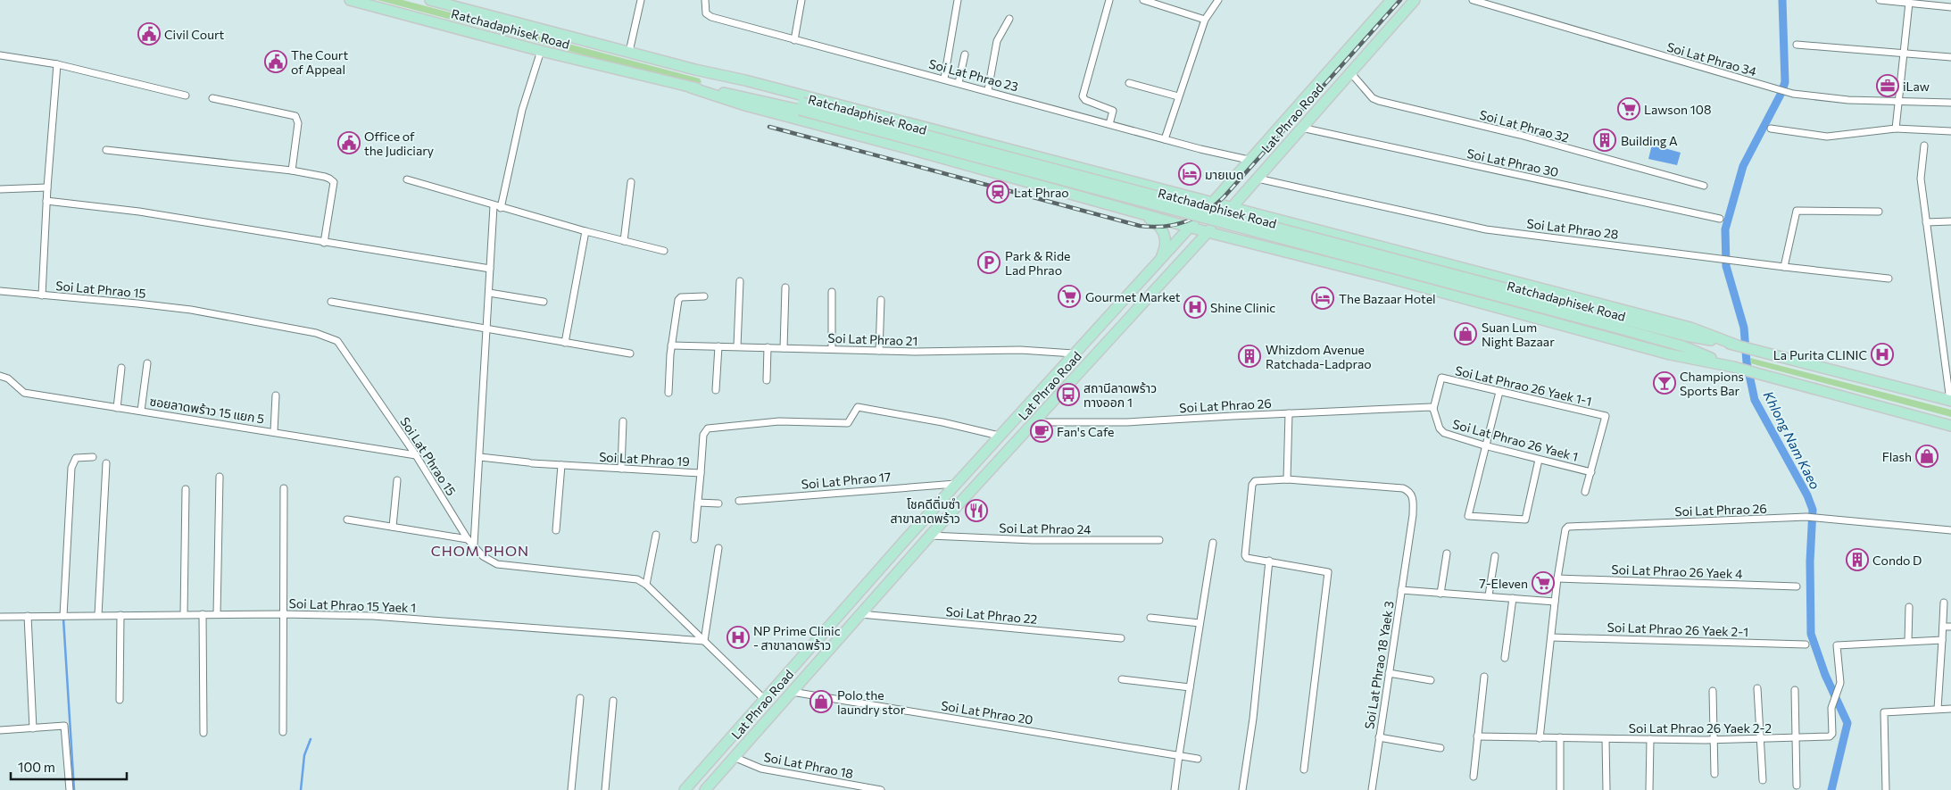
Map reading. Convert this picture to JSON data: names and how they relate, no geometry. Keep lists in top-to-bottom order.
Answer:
{
  "streets": {
    "main road": ["Ratchadaphisek Road", "Lat Phrao Road"],
    "street": [
      "Soi Lat Phrao 34",
      "Soi Lat Phrao 23",
      "Soi Lat Phrao 32",
      "Soi Lat Phrao 30",
      "Soi Lat Phrao 28",
      "Soi Lat Phrao 15",
      "Soi Lat Phrao 21",
      "Soi Lat Phrao 26 Yaek 1-1",
      "Soi Lat Phrao 26",
      "ซอยลาดพร้าว 15 แยก 5",
      "Soi Lat Phrao 26 Yaek 1",
      "Soi Lat Phrao 19",
      "Soi Lat Phrao 17",
      "Soi Lat Phrao 24",
      "Soi Lat Phrao 26 Yaek 4",
      "Soi Lat Phrao 15 Yaek 1",
      "Soi Lat Phrao 22",
      "Soi Lat Phrao 26 Yaek 2-1",
      "Soi Lat Phrao 18 Yaek 3",
      "Soi Lat Phrao 20",
      "Soi Lat Phrao 26 Yaek 2-2",
      "Soi Lat Phrao 18"
    ]
  },
  "crossings": [
    ["Ratchadaphisek Road", "Lat Phrao Road"],
    ["Soi Lat Phrao 23", "Lat Phrao Road"],
    ["Lat Phrao Road", "Soi Lat Phrao 32"],
    ["Lat Phrao Road", "Soi Lat Phrao 30"],
    ["Lat Phrao Road", "Soi Lat Phrao 28"],
    ["Lat Phrao Road", "Soi Lat Phrao 15"],
    ["Lat Phrao Road", "Soi Lat Phrao 21"],
    ["Lat Phrao Road", "Soi Lat Phrao 26"],
    ["Lat Phrao Road", "Soi Lat Phrao 19"],
    ["Lat Phrao Road", "Soi Lat Phrao 17"],
    ["Lat Phrao Road", "Soi Lat Phrao 24"],
    ["Lat Phrao Road", "Soi Lat Phrao 22"],
    ["Lat Phrao Road", "Soi Lat Phrao 20"],
    ["Lat Phrao Road", "Soi Lat Phrao 18"],
    ["Soi Lat Phrao 15", "ซอยลาดพร้าว 15 แยก 5"],
    ["Soi Lat Phrao 15", "Soi Lat Phrao 15 Yaek 1"],
    ["Soi Lat Phrao 26 Yaek 1-1", "Soi Lat Phrao 26 Yaek 1"],
    ["Soi Lat Phrao 26", "Soi Lat Phrao 26 Yaek 4"],
    ["Soi Lat Phrao 26", "Soi Lat Phrao 26 Yaek 2-1"],
    ["Soi Lat Phrao 26", "Soi Lat Phrao 18 Yaek 3"],
    ["Soi Lat Phrao 26", "Soi Lat Phrao 26 Yaek 2-2"]
  ],
  "districts": ["CHOM PHON"],
  "water": ["Khlong Nam Kaeo"],
  "places": {
    "public building": ["Civil Court", "The Court of Appeal", "Office of the Judiciary"],
    "office": ["iLaw"],
    "supermarket": ["Lawson 108", "Gourmet Market", "7-Eleven"],
    "building": ["Building A", "Whizdom Avenue Ratchada-Ladprao", "Condo D"],
    "hotel": ["มายเบด", "The Bazaar Hotel"],
    "station": ["Lat Phrao"],
    "parking": ["Park & Ride Lad Phrao"],
    "hospital": ["Shine Clinic", "La Purita CLINIC", "NP Prime Clinic - สาขาลาดพร้าว"],
    "shop": ["Suan Lum Night Bazaar", "Flash", "Polo the laundry stor"],
    "bar": ["Champions Sports Bar"],
    "bus stop": ["สถานีลาดพร้าว ทางออก 1"],
    "cafe": ["Fan's Cafe"],
    "restaurant": ["โชคดีติ่มซำ สาขาลาดพร้าว"]
  },
  "scale_bar": "100 m"
}
